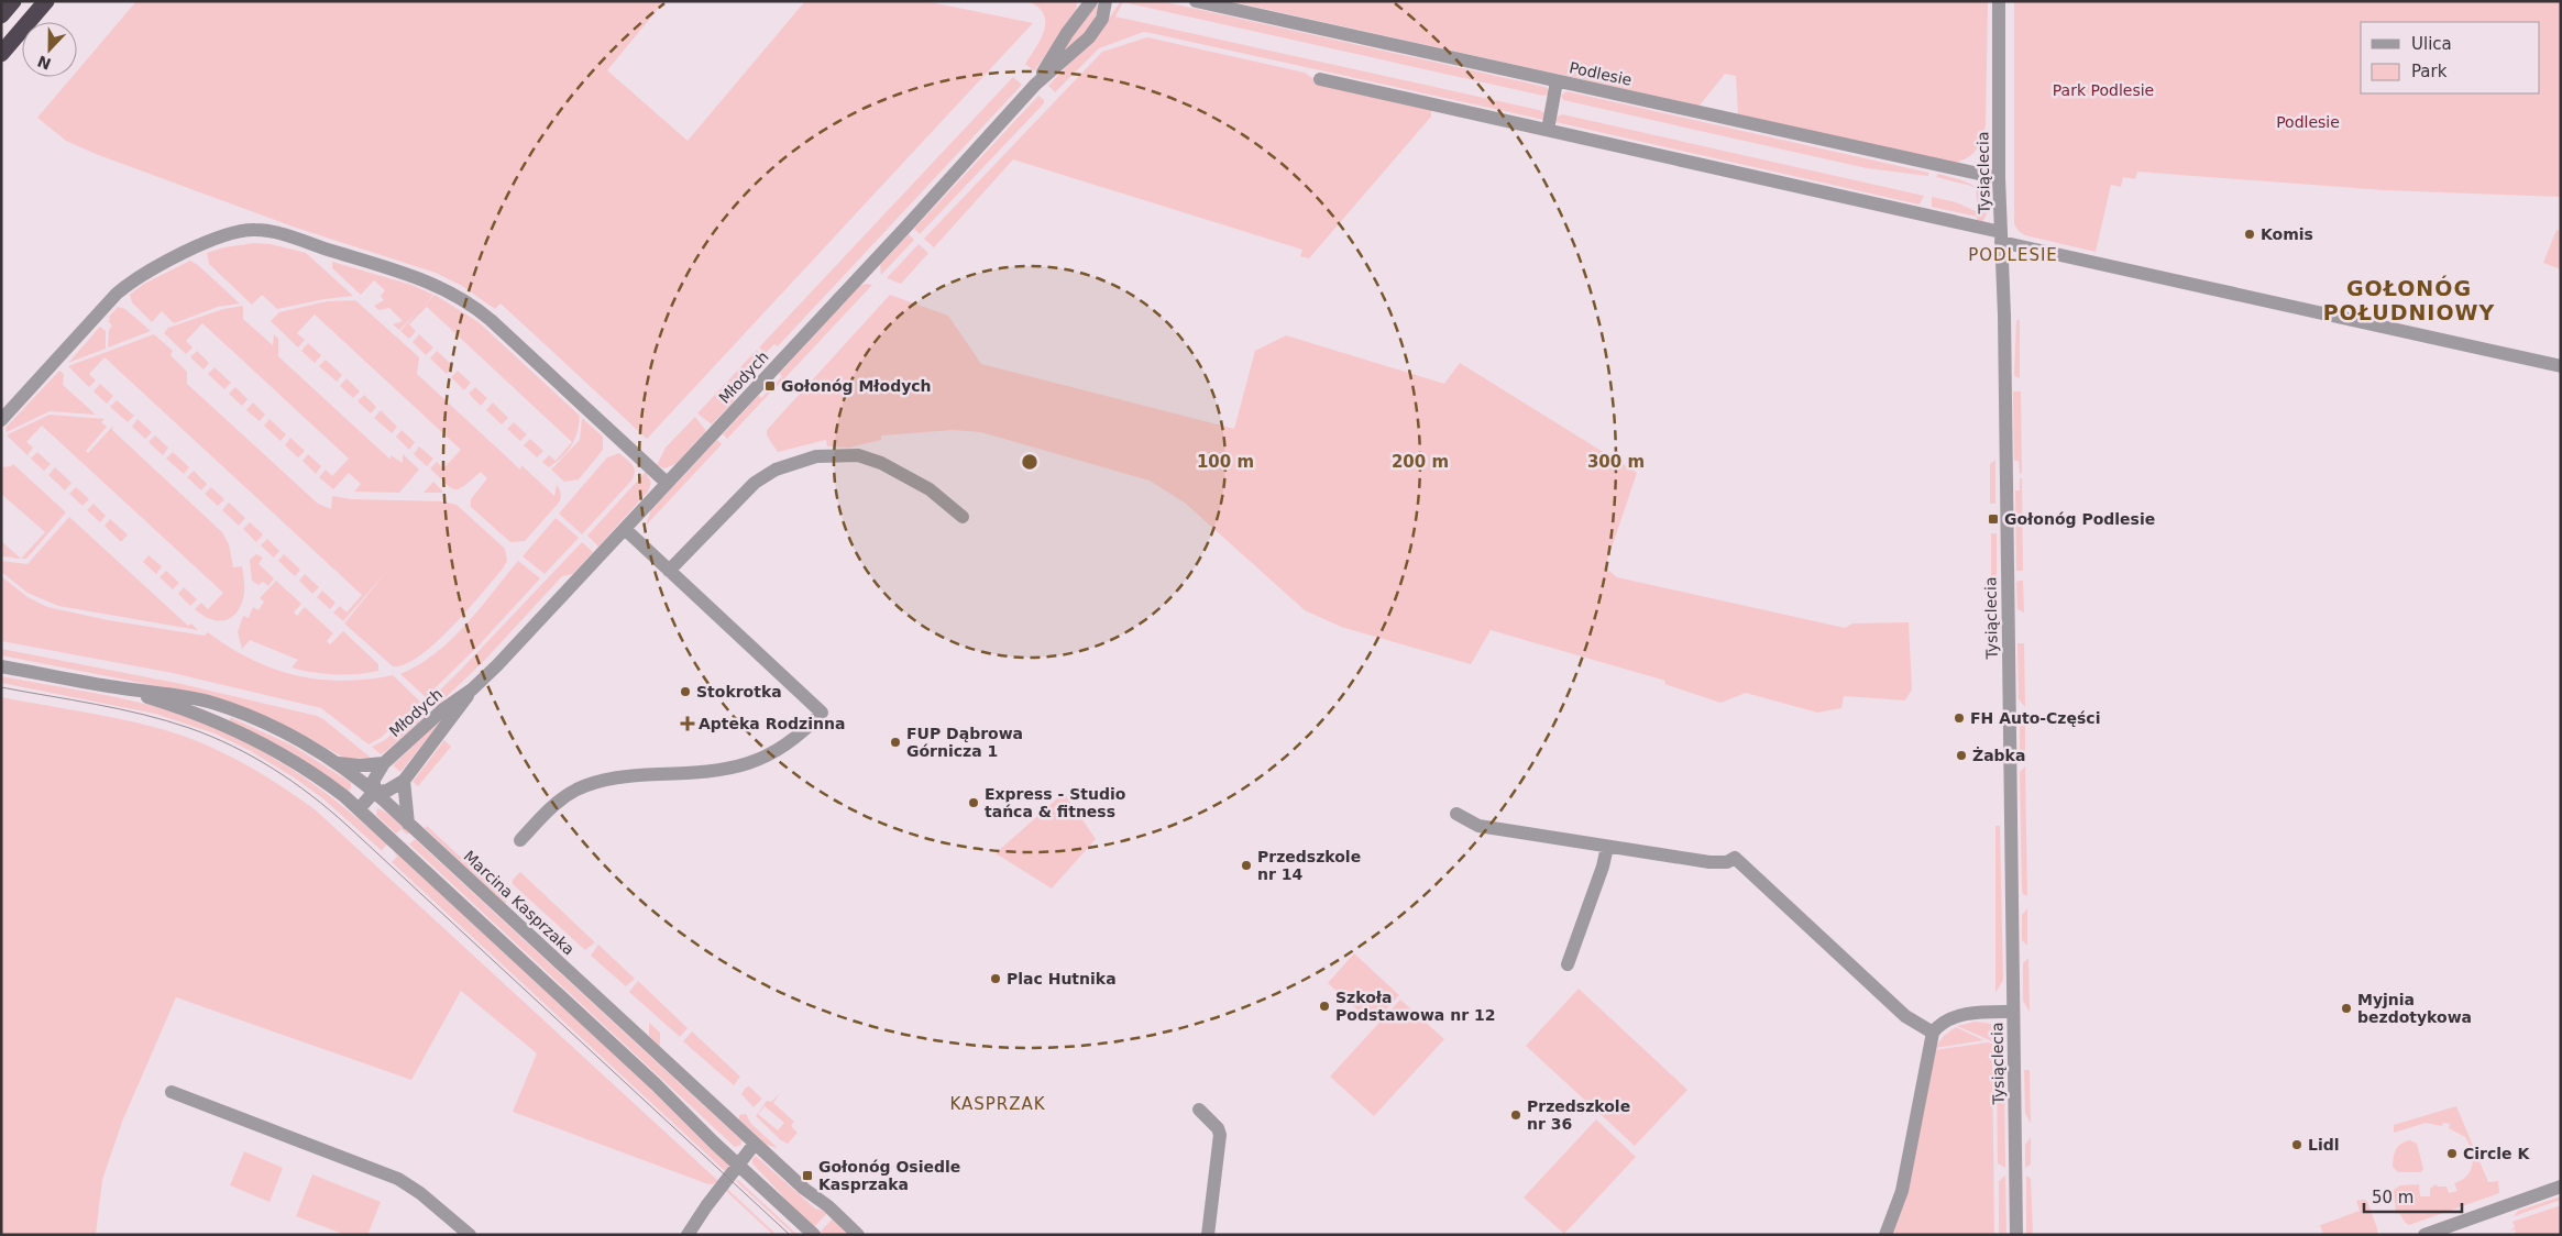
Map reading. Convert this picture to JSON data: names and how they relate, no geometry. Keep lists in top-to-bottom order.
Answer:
{
  "streets": {
    "street": [
      "Podlesie",
      "Tysiąclecia",
      "Młodych",
      "Marcina Kasprzaka"
    ]
  },
  "crossings": [
    ["Podlesie", "Tysiąclecia"],
    ["Młodych", "Marcina Kasprzaka"]
  ],
  "districts": ["PODLESIE", "GOŁONÓG POŁUDNIOWY", "KASPRZAK"],
  "parks": ["Park Podlesie", "Podlesie"],
  "places": {
    "other": [
      "Komis",
      "Stokrotka",
      "FH Auto-Części",
      "FUP Dąbrowa Górnicza 1",
      "Żabka",
      "Express - Studio tańca & fitness",
      "Przedszkole nr 14",
      "Plac Hutnika",
      "Szkoła Podstawowa nr 12",
      "Myjnia bezdotykowa",
      "Przedszkole nr 36",
      "Lidl",
      "Circle K"
    ],
    "transit": ["Gołonóg Młodych", "Gołonóg Podlesie", "Gołonóg Osiedle Kasprzaka"],
    "health": ["Apteka Rodzinna"]
  },
  "legend": ["Ulica", "Park"],
  "scale_bar": "50 m",
  "north": "bottom",
  "rings": ["100 m", "200 m", "300 m"]
}
